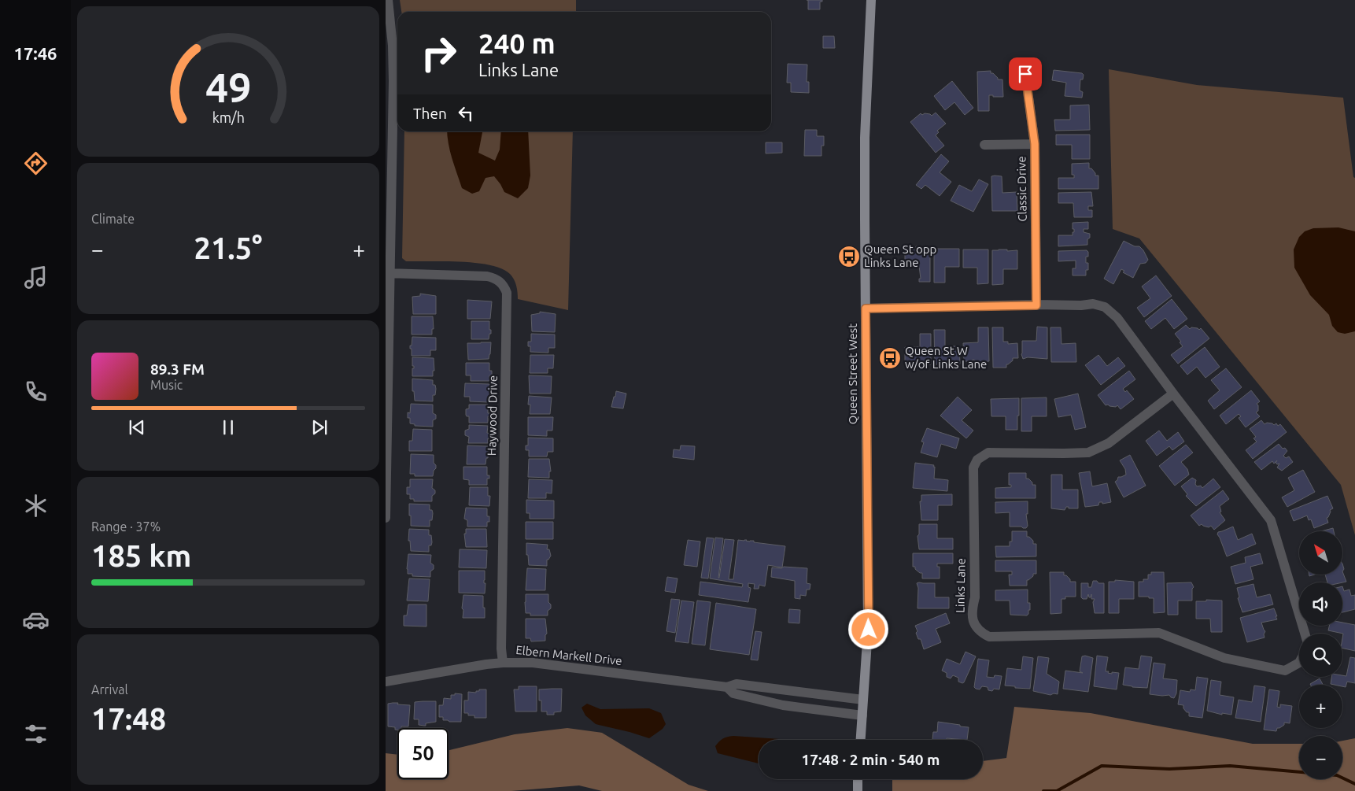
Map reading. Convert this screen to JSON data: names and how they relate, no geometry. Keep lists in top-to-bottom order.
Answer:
{
  "streets": {
    "main road": ["Queen Street West"],
    "street": [
      "Classic Drive",
      "Haywood Drive",
      "Links Lane",
      "Elbern Markell Drive"
    ]
  },
  "crossings": [
    ["Queen Street West", "Elbern Markell Drive"],
    ["Haywood Drive", "Elbern Markell Drive"]
  ],
  "places": {
    "bus stop": ["Queen St opp Links Lane", "Queen St W w/of Links Lane"]
  },
  "north": "top left",
  "page": {
    "tabs": "17:46",
    "turn": ["240 m", "Links Lane"],
    "then": "Then",
    "tile": [
      "Climate",
      ["Range · 37%", "185 km"],
      ["Arrival", "17:48"]
    ],
    "heat": ["−", "21.5°", "+"],
    "song": ["89.3 FM", "Music"],
    "map_buttons": ["+", "−"],
    "limit": "50",
    "trip": "17:48 · 2 min · 540 m",
    "gauge": ["49", "km/h"]
  }
}
